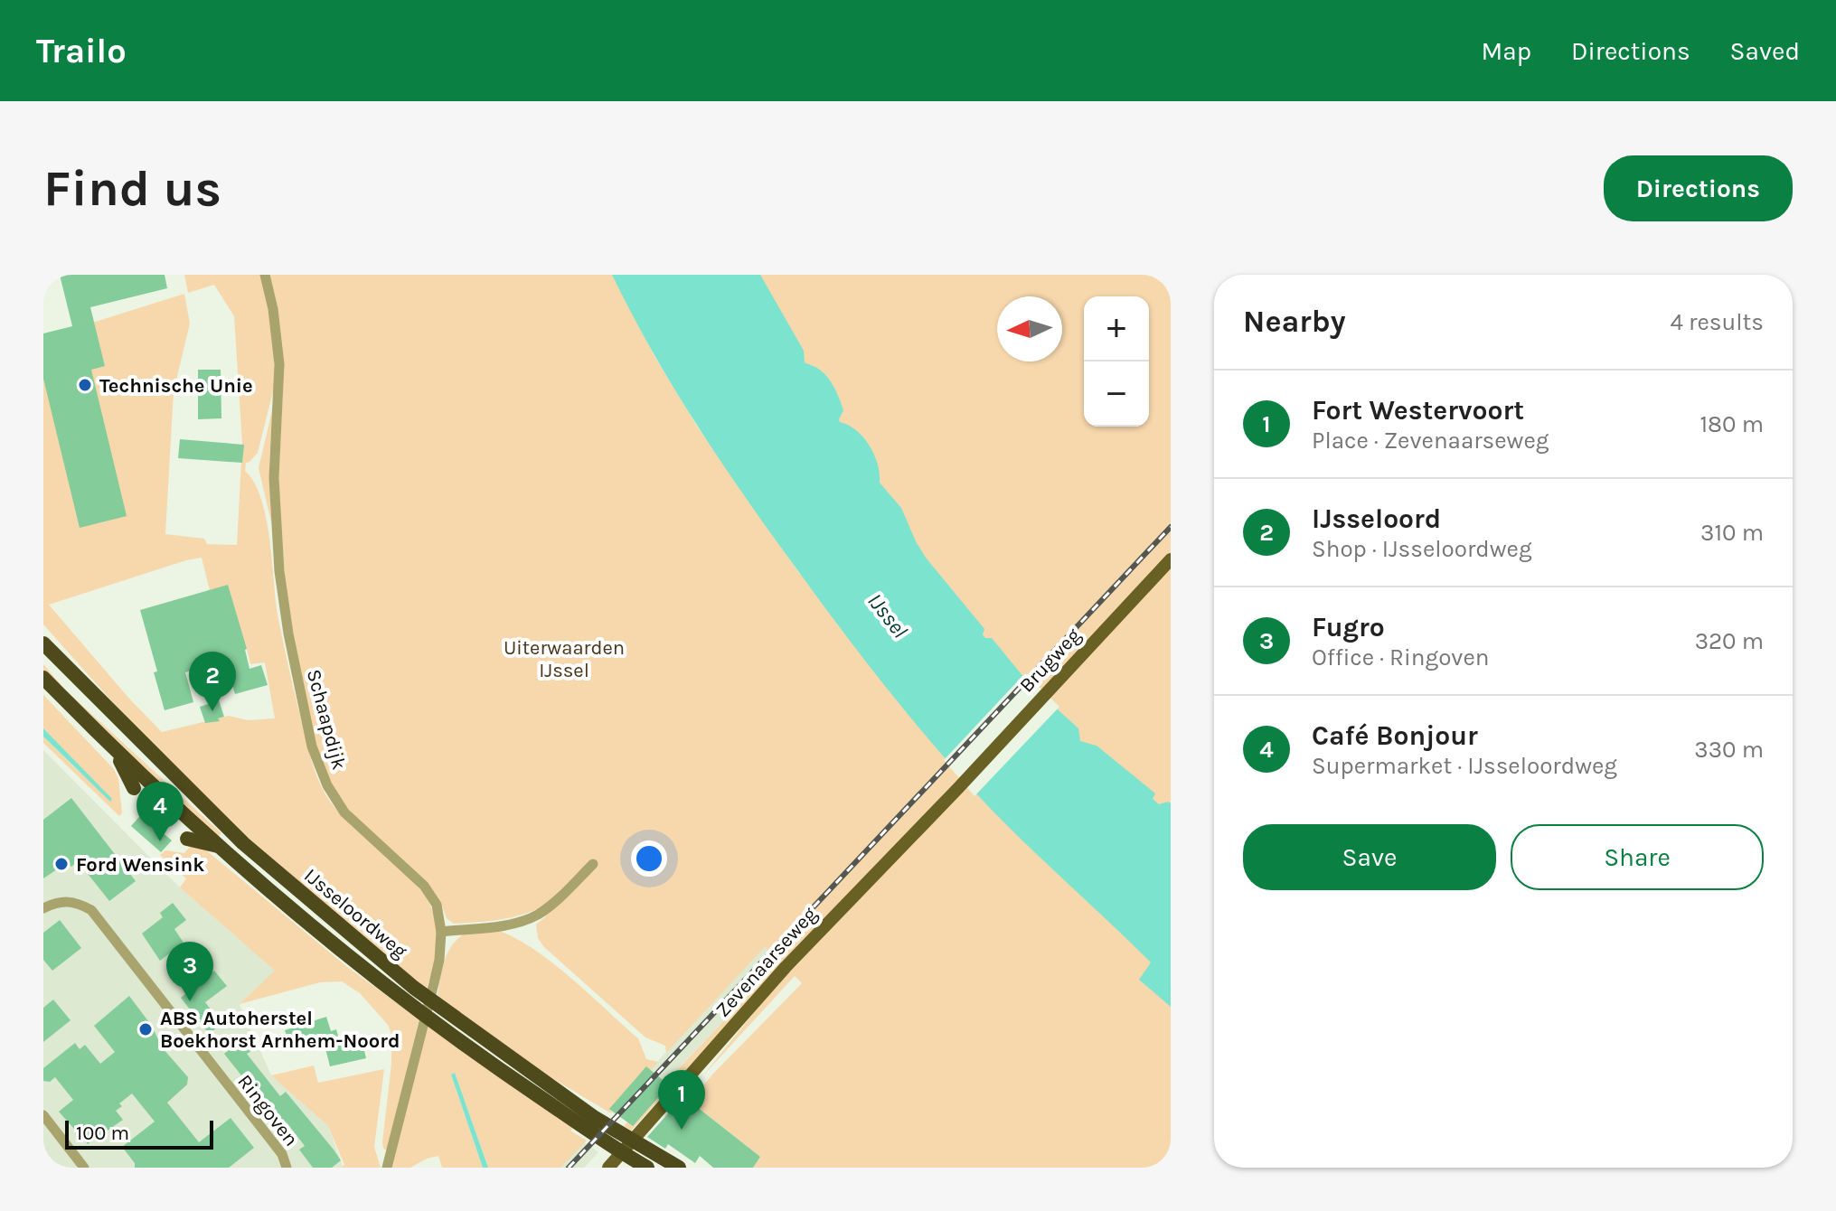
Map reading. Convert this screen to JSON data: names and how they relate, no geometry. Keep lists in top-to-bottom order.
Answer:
{
  "streets": {
    "highway": ["IJsseloordweg"],
    "main road": ["Brugweg", "Zevenaarseweg"],
    "street": ["Schaapdijk", "Ringoven"]
  },
  "crossings": [
    ["Brugweg", "Zevenaarseweg"]
  ],
  "water": ["IJssel"],
  "parks": ["Uiterwaarden IJssel"],
  "places": ["Technische Unie", "Ford Wensink", "ABS Autoherstel Boekhorst Arnhem-Noord"],
  "scale_bar": "100 m",
  "north": "left",
  "page": {
    "header": "Trailo",
    "nav": ["Map", "Directions", "Saved"],
    "buttons": [
      "Directions",
      ["Save", "Share"]
    ],
    "title": "Find us",
    "heading": ["Nearby", "4 results"],
    "map_buttons": ["+", "−"],
    "list": [
      {
        "mark": "1",
        "name": "Fort Westervoort",
        "note": "Place · Zevenaarseweg",
        "value": "180 m"
      },
      {
        "mark": "2",
        "name": "IJsseloord",
        "note": "Shop · IJsseloordweg",
        "value": "310 m"
      },
      {
        "mark": "3",
        "name": "Fugro",
        "note": "Office · Ringoven",
        "value": "320 m"
      },
      {
        "mark": "4",
        "name": "Café Bonjour",
        "note": "Supermarket · IJsseloordweg",
        "value": "330 m"
      }
    ],
    "pins": [
      "2",
      "4",
      "3",
      "1"
    ],
    "scale": "100 m"
  }
}
